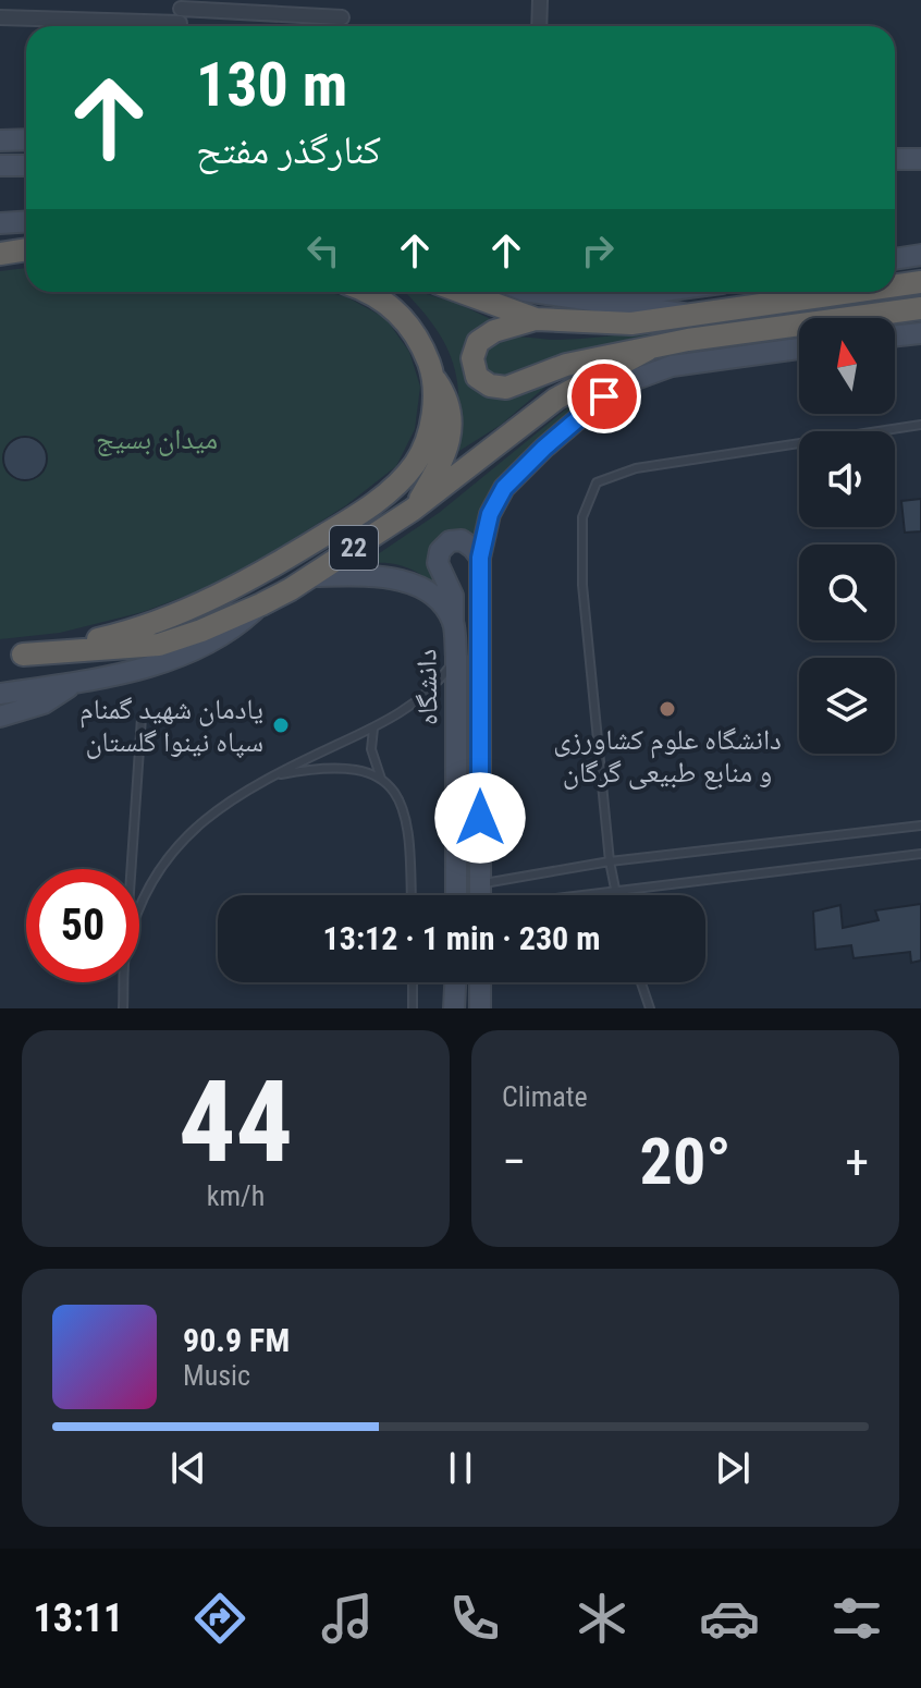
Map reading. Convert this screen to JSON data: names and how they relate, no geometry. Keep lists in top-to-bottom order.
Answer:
{
  "streets": {
    "highway": ["22"],
    "main road": ["دانشگاه"]
  },
  "crossings": [
    ["22", "دانشگاه"]
  ],
  "parks": ["میدان بسیج"],
  "places": ["دانشگاه علوم کشاورزی و منابع طبیعی گرگان", "یادمان شهید گمنام سپاه نینوا گلستان"],
  "north": "top",
  "page": {
    "turn": ["130 m", "کنارگذر مفتح"],
    "limit": "50",
    "trip": "13:12 · 1 min · 230 m",
    "tile": [
      ["44", "km/h"],
      "Climate"
    ],
    "heat": ["−", "20°", "+"],
    "song": ["90.9 FM", "Music"],
    "tabs": "13:11"
  }
}
